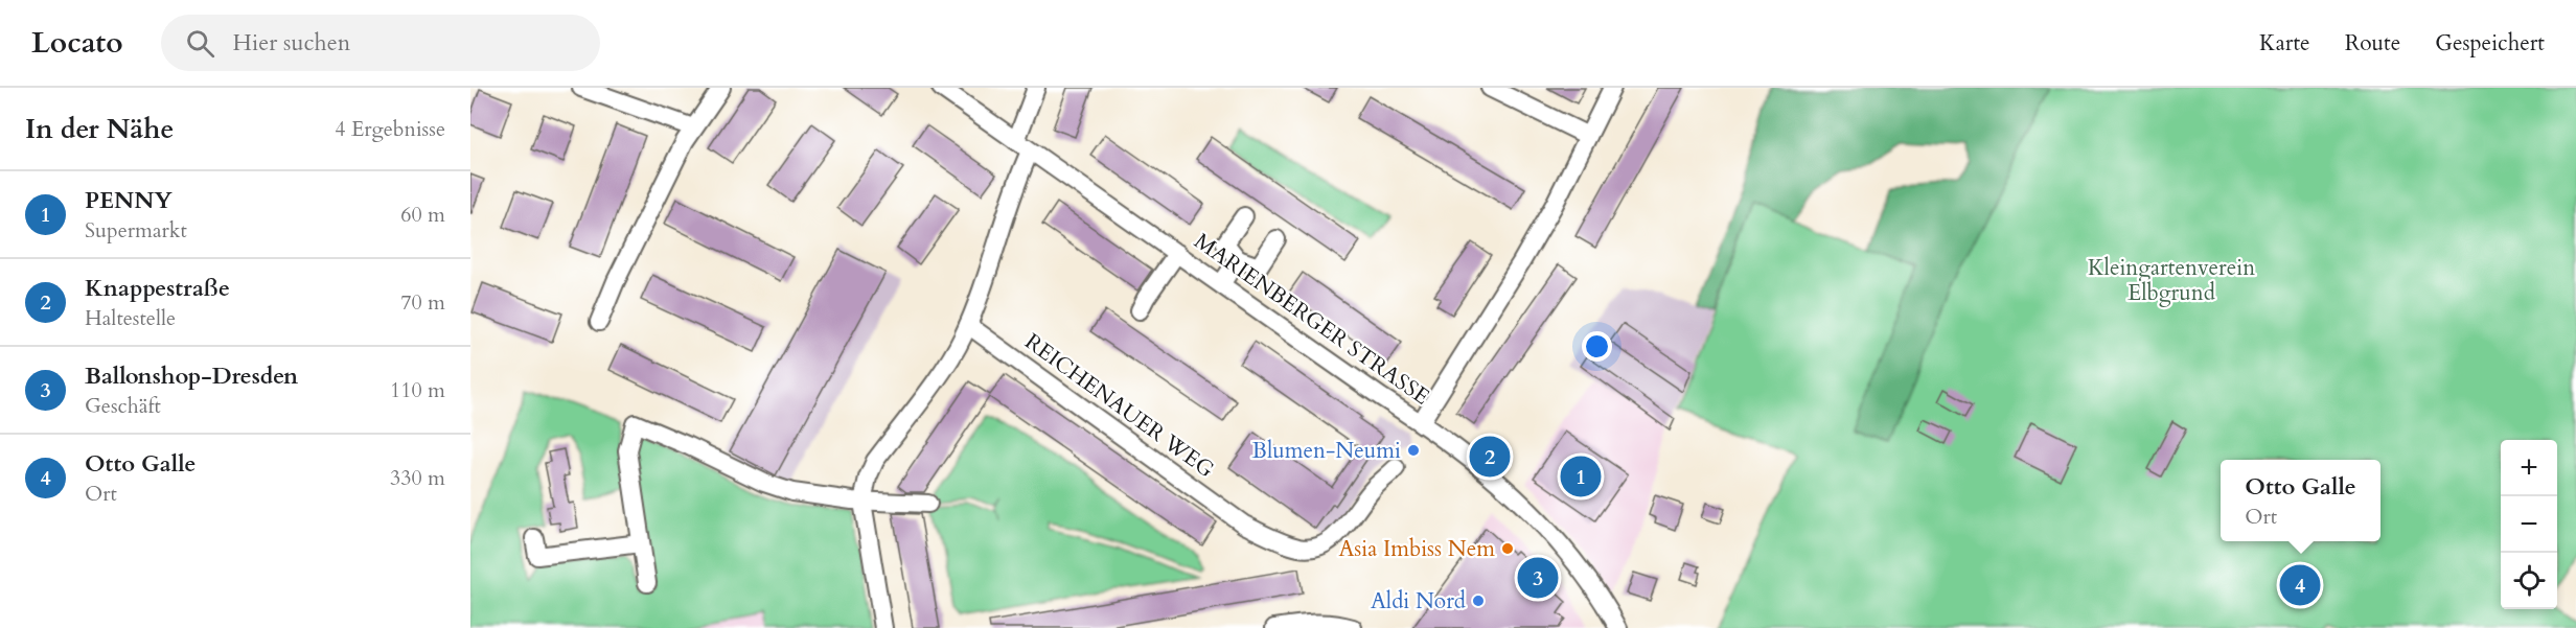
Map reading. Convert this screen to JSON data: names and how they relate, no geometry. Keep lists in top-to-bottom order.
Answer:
{
  "streets": {
    "street": ["MARIENBERGER STRASSE", "REICHENAUER WEG"]
  },
  "parks": ["Kleingartenverein Elbgrund"],
  "places": ["Blumen-Neumi", "Asia Imbiss Nem", "Aldi Nord"],
  "page": {
    "header": "Locato",
    "search": "Hier suchen",
    "nav": ["Karte", "Route", "Gespeichert"],
    "heading": ["In der Nähe", "4 Ergebnisse"],
    "list": [
      {
        "mark": "1",
        "name": "PENNY",
        "note": "Supermarkt",
        "value": "60 m"
      },
      {
        "mark": "2",
        "name": "Knappestraße",
        "note": "Haltestelle",
        "value": "70 m"
      },
      {
        "mark": "3",
        "name": "Ballonshop-Dresden",
        "note": "Geschäft",
        "value": "110 m"
      },
      {
        "mark": "4",
        "name": "Otto Galle",
        "note": "Ort",
        "value": "330 m"
      }
    ],
    "pins": [
      "2",
      "1",
      "3",
      "4"
    ],
    "map_buttons": ["+", "−"],
    "popup": ["Otto Galle", "Ort"]
  }
}
